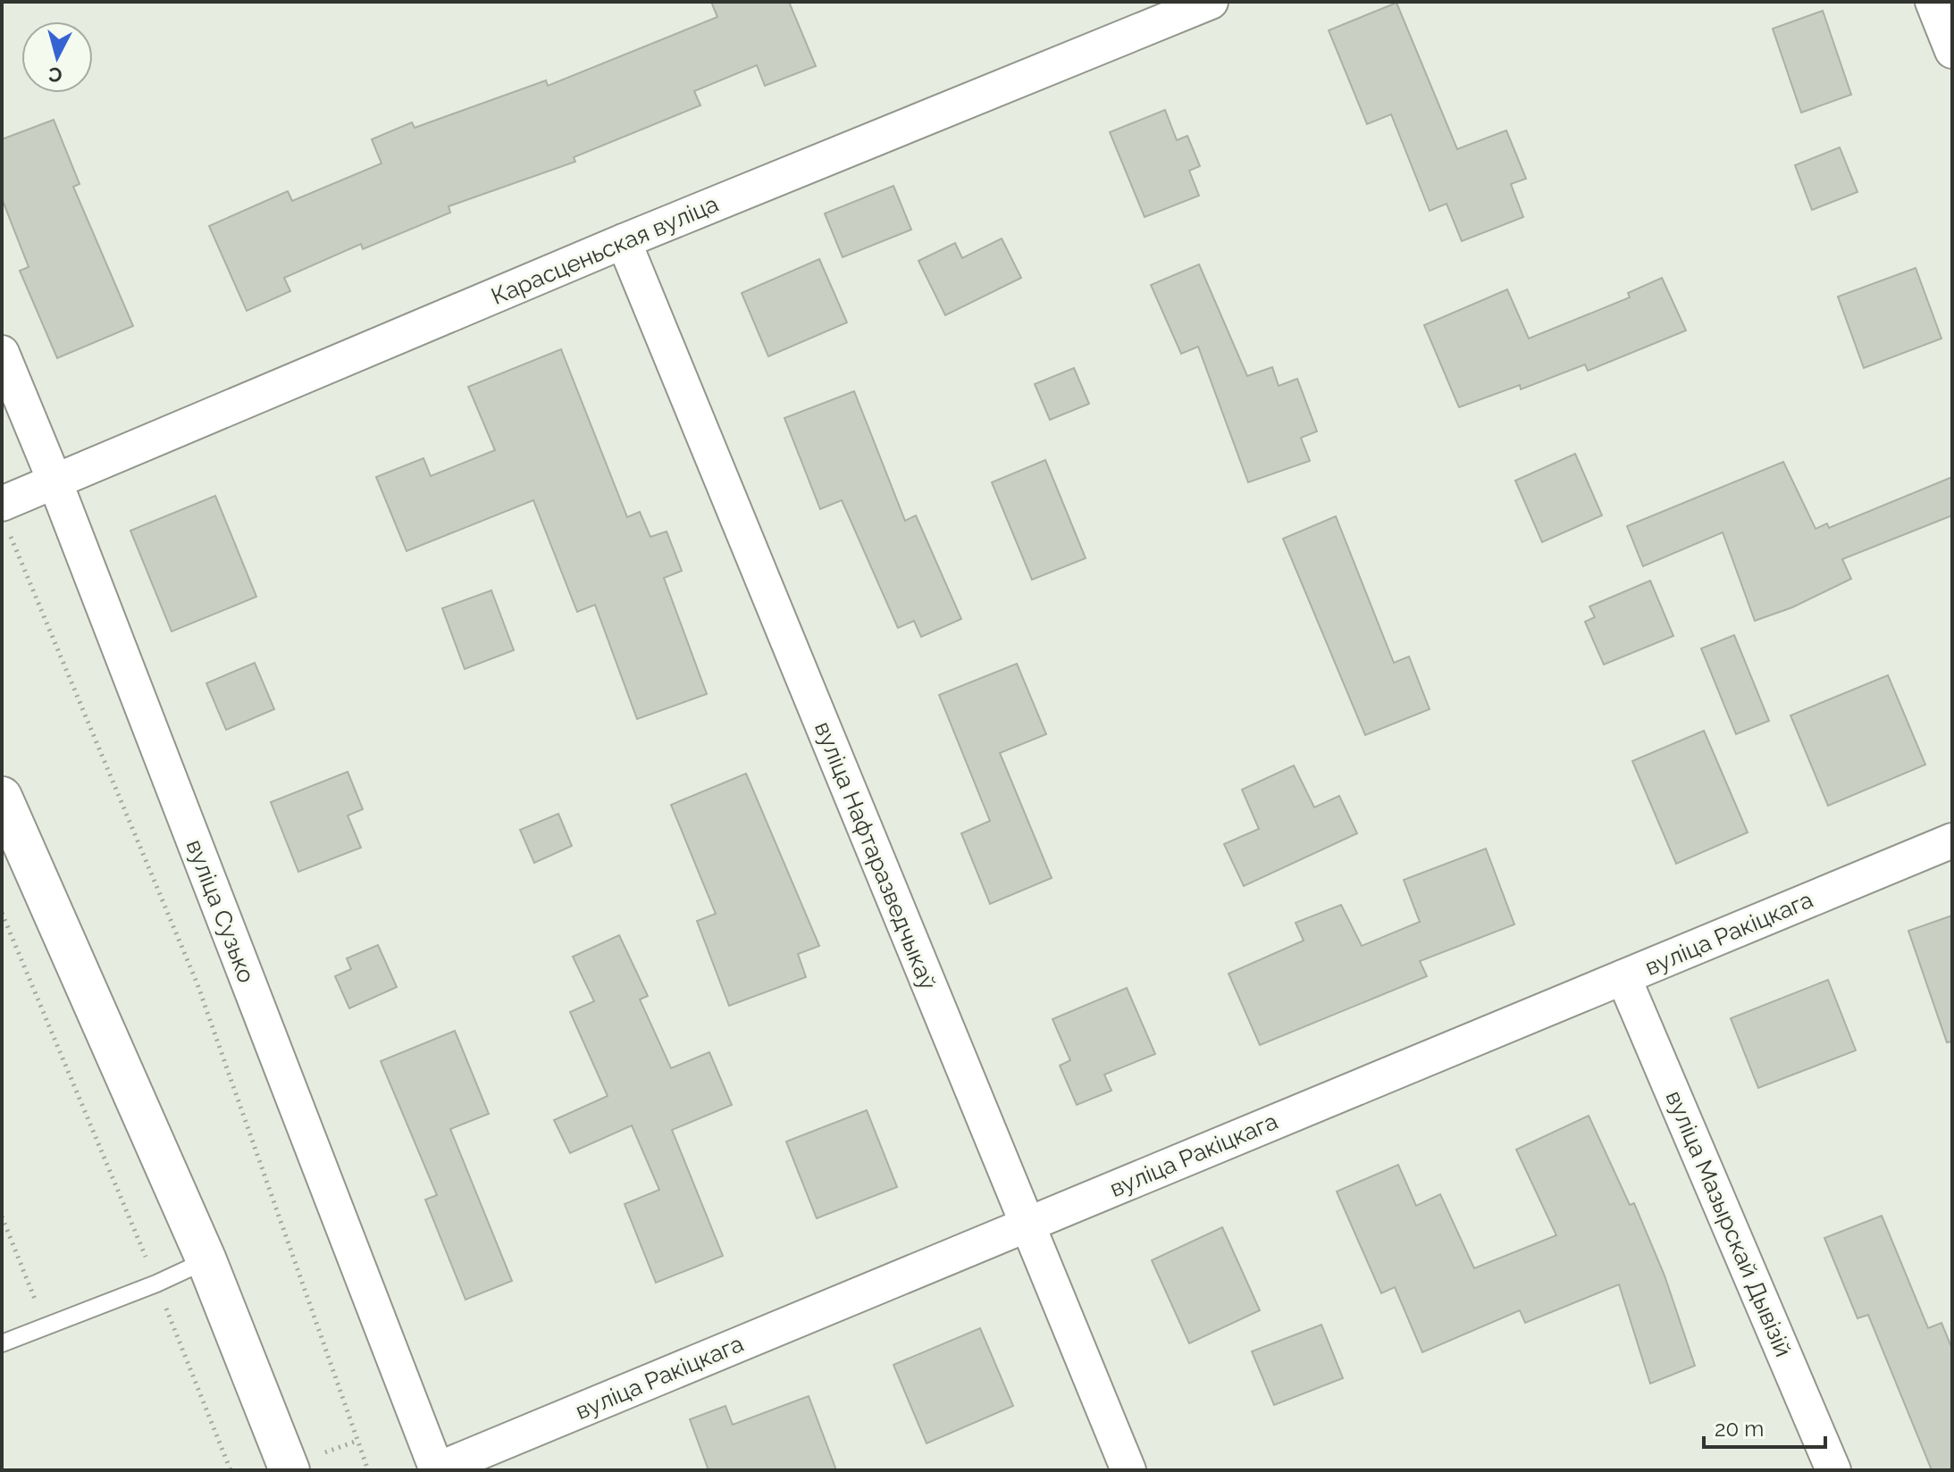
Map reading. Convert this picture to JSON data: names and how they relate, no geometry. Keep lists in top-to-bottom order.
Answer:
{
  "streets": {
    "street": [
      "Карасценьская вуліца",
      "вуліца Нафтаразведчыкаў",
      "вуліца Сузько",
      "вуліца Ракіцкага",
      "вуліца Мазырскай Дывізій"
    ]
  },
  "crossings": [
    ["Карасценьская вуліца", "вуліца Нафтаразведчыкаў"],
    ["Карасценьская вуліца", "вуліца Сузько"],
    ["вуліца Нафтаразведчыкаў", "вуліца Ракіцкага"],
    ["вуліца Сузько", "вуліца Ракіцкага"],
    ["вуліца Ракіцкага", "вуліца Мазырскай Дывізій"]
  ],
  "scale_bar": "20 m",
  "north": "bottom"
}
